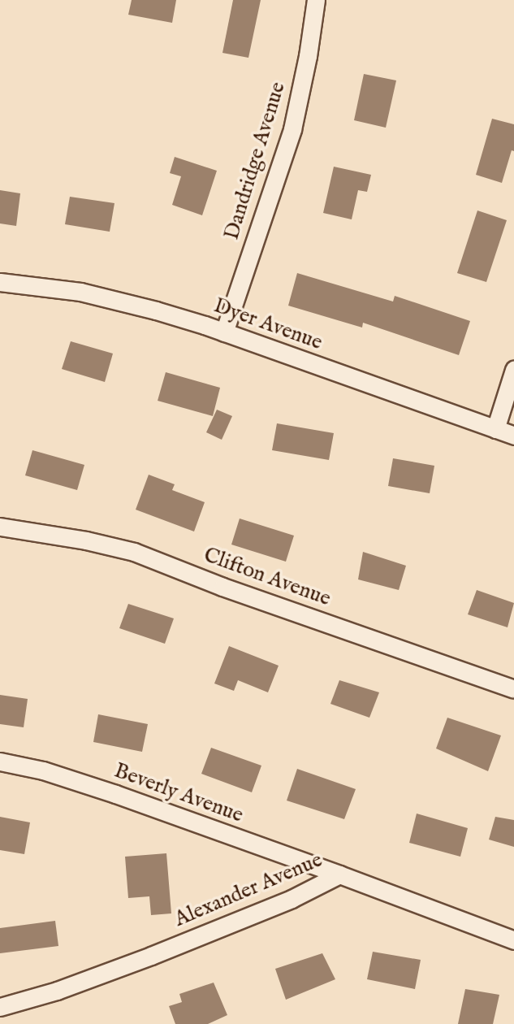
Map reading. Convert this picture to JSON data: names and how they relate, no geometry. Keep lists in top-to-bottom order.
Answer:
{
  "streets": {
    "street": [
      "Dandridge Avenue",
      "Dyer Avenue",
      "Clifton Avenue",
      "Beverly Avenue",
      "Alexander Avenue"
    ]
  },
  "crossings": [
    ["Dandridge Avenue", "Dyer Avenue"],
    ["Beverly Avenue", "Alexander Avenue"]
  ]
}
